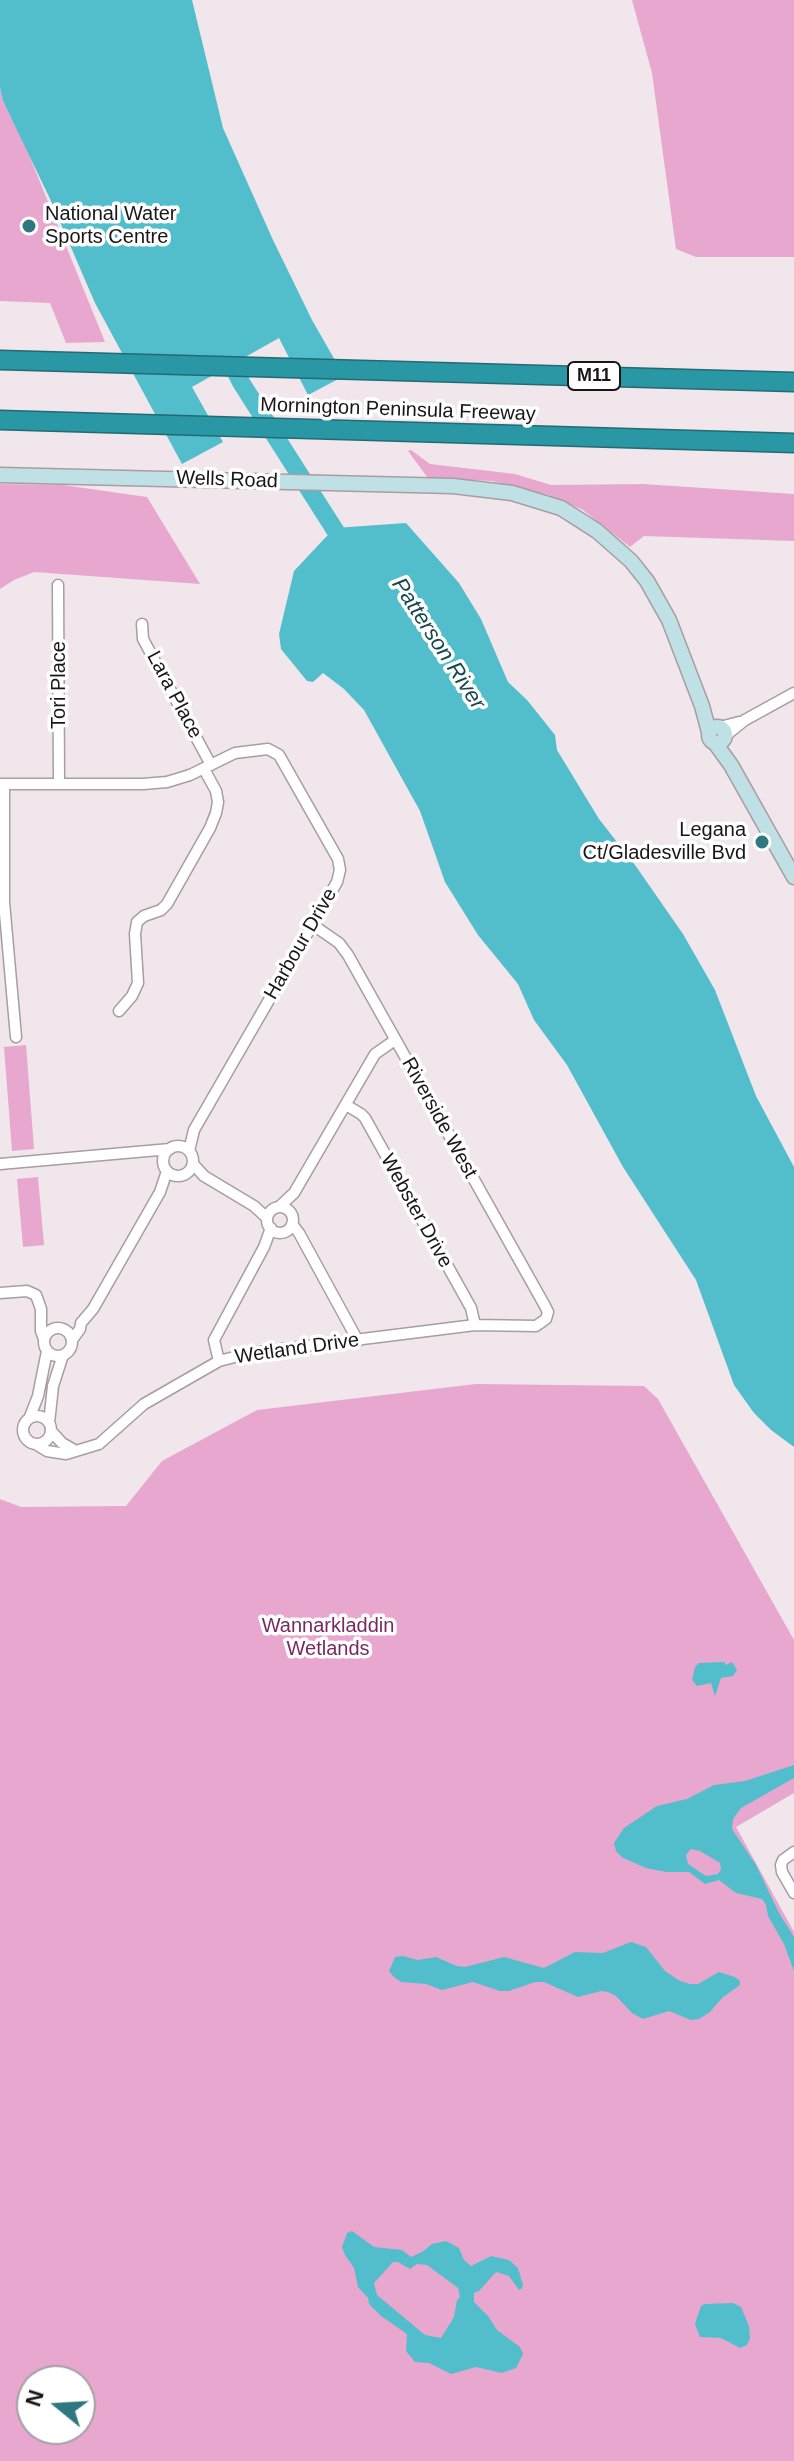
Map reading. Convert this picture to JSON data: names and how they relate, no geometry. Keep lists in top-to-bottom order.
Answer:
{
  "streets": {
    "highway": ["M11", "Mornington Peninsula Freeway"],
    "main road": ["Wells Road"],
    "street": [
      "Tori Place",
      "Lara Place",
      "Harbour Drive",
      "Riverside West",
      "Webster Drive",
      "Wetland Drive"
    ]
  },
  "crossings": [
    ["Tori Place", "Harbour Drive"],
    ["Lara Place", "Harbour Drive"],
    ["Harbour Drive", "Riverside West"],
    ["Riverside West", "Wetland Drive"],
    ["Webster Drive", "Wetland Drive"]
  ],
  "water": ["Patterson River"],
  "parks": ["Wannarkladdin Wetlands"],
  "places": ["National Water Sports Centre", "Legana Ct/Gladesville Bvd"],
  "north": "left"
}
